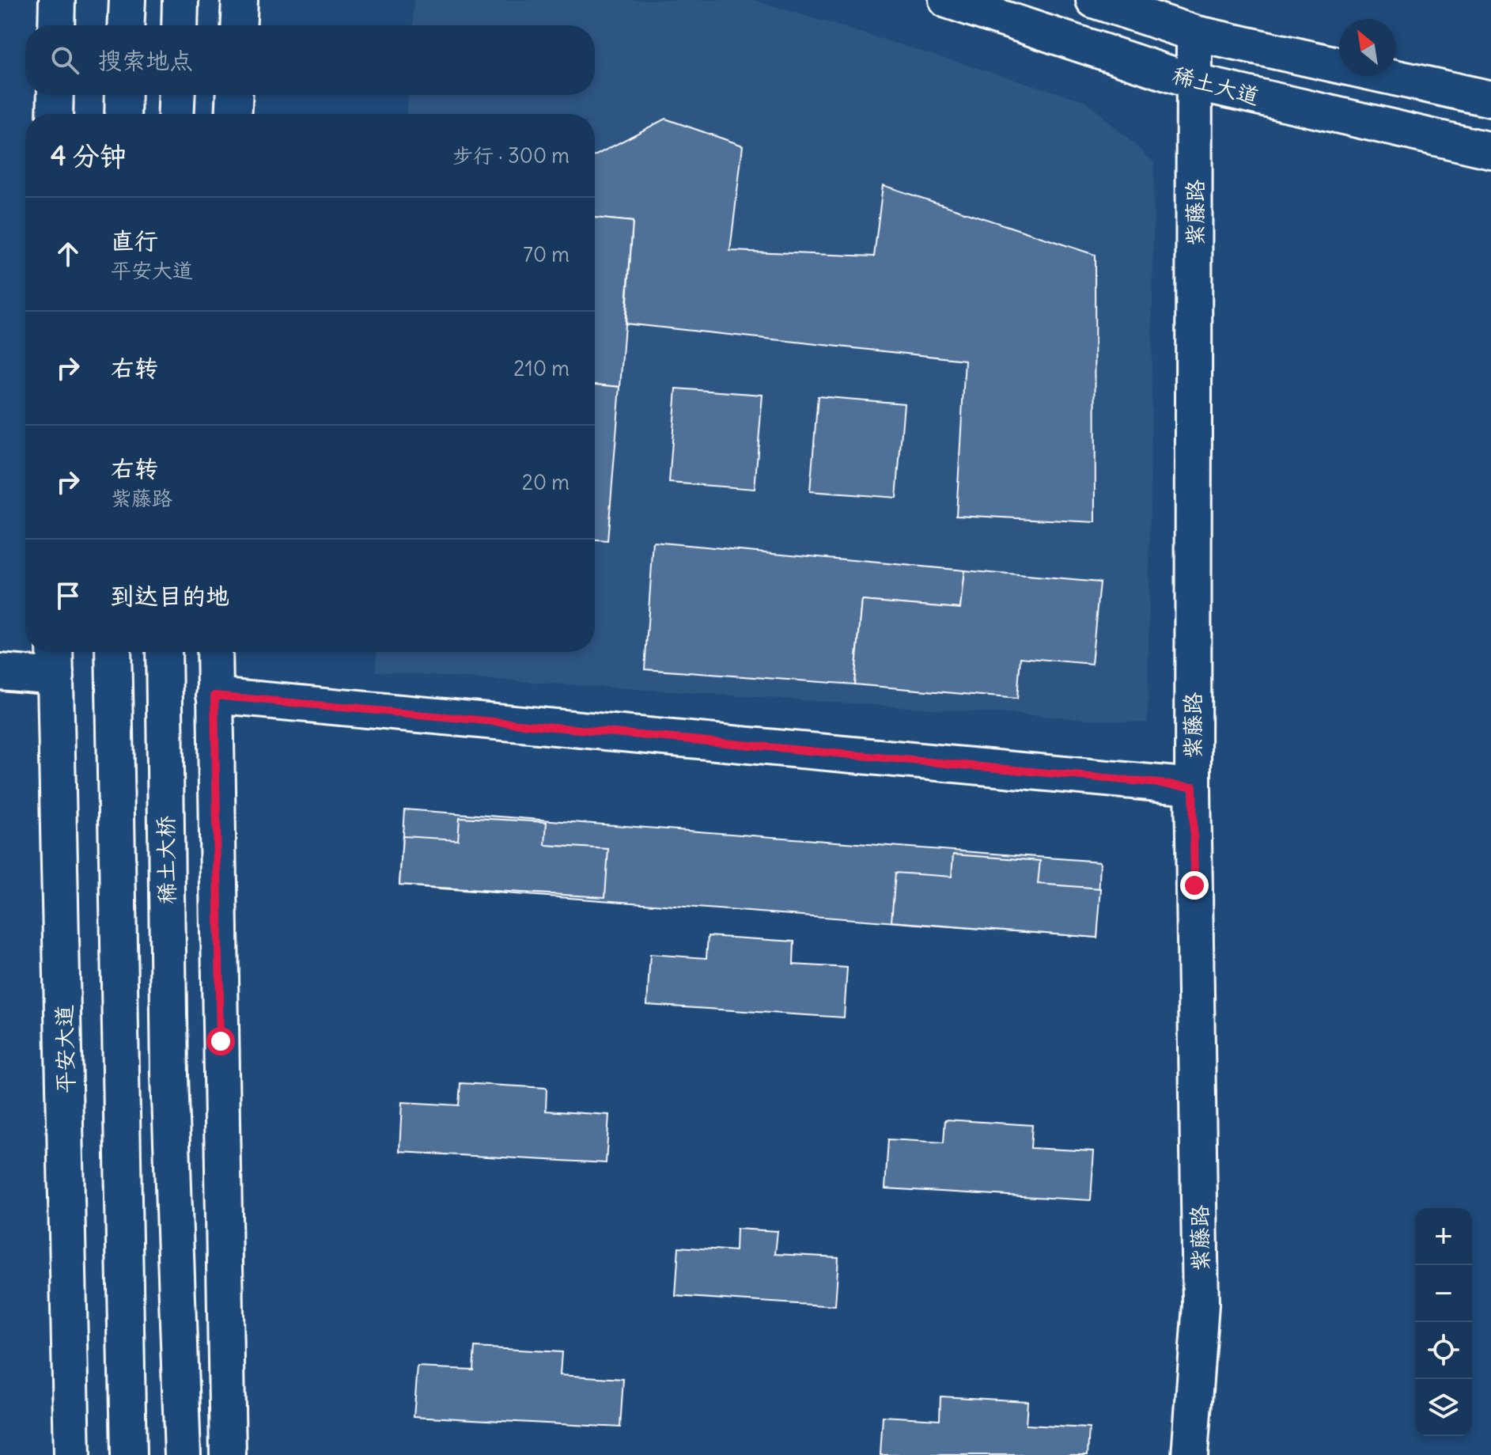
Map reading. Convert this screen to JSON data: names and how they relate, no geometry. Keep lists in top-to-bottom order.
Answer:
{
  "streets": {
    "street": [
      "稀土大道",
      "紫藤路",
      "稀土大桥",
      "平安大道"
    ]
  },
  "crossings": [
    ["稀土大道", "紫藤路"]
  ],
  "north": "top left",
  "page": {
    "search": "搜索地点",
    "heading": ["4 分钟", "步行 · 300 m"],
    "list": [
      ["直行", "平安大道", "70 m"],
      ["右转", "210 m"],
      ["右转", "紫藤路", "20 m"],
      "到达目的地"
    ],
    "map_buttons": ["+", "−"]
  }
}
